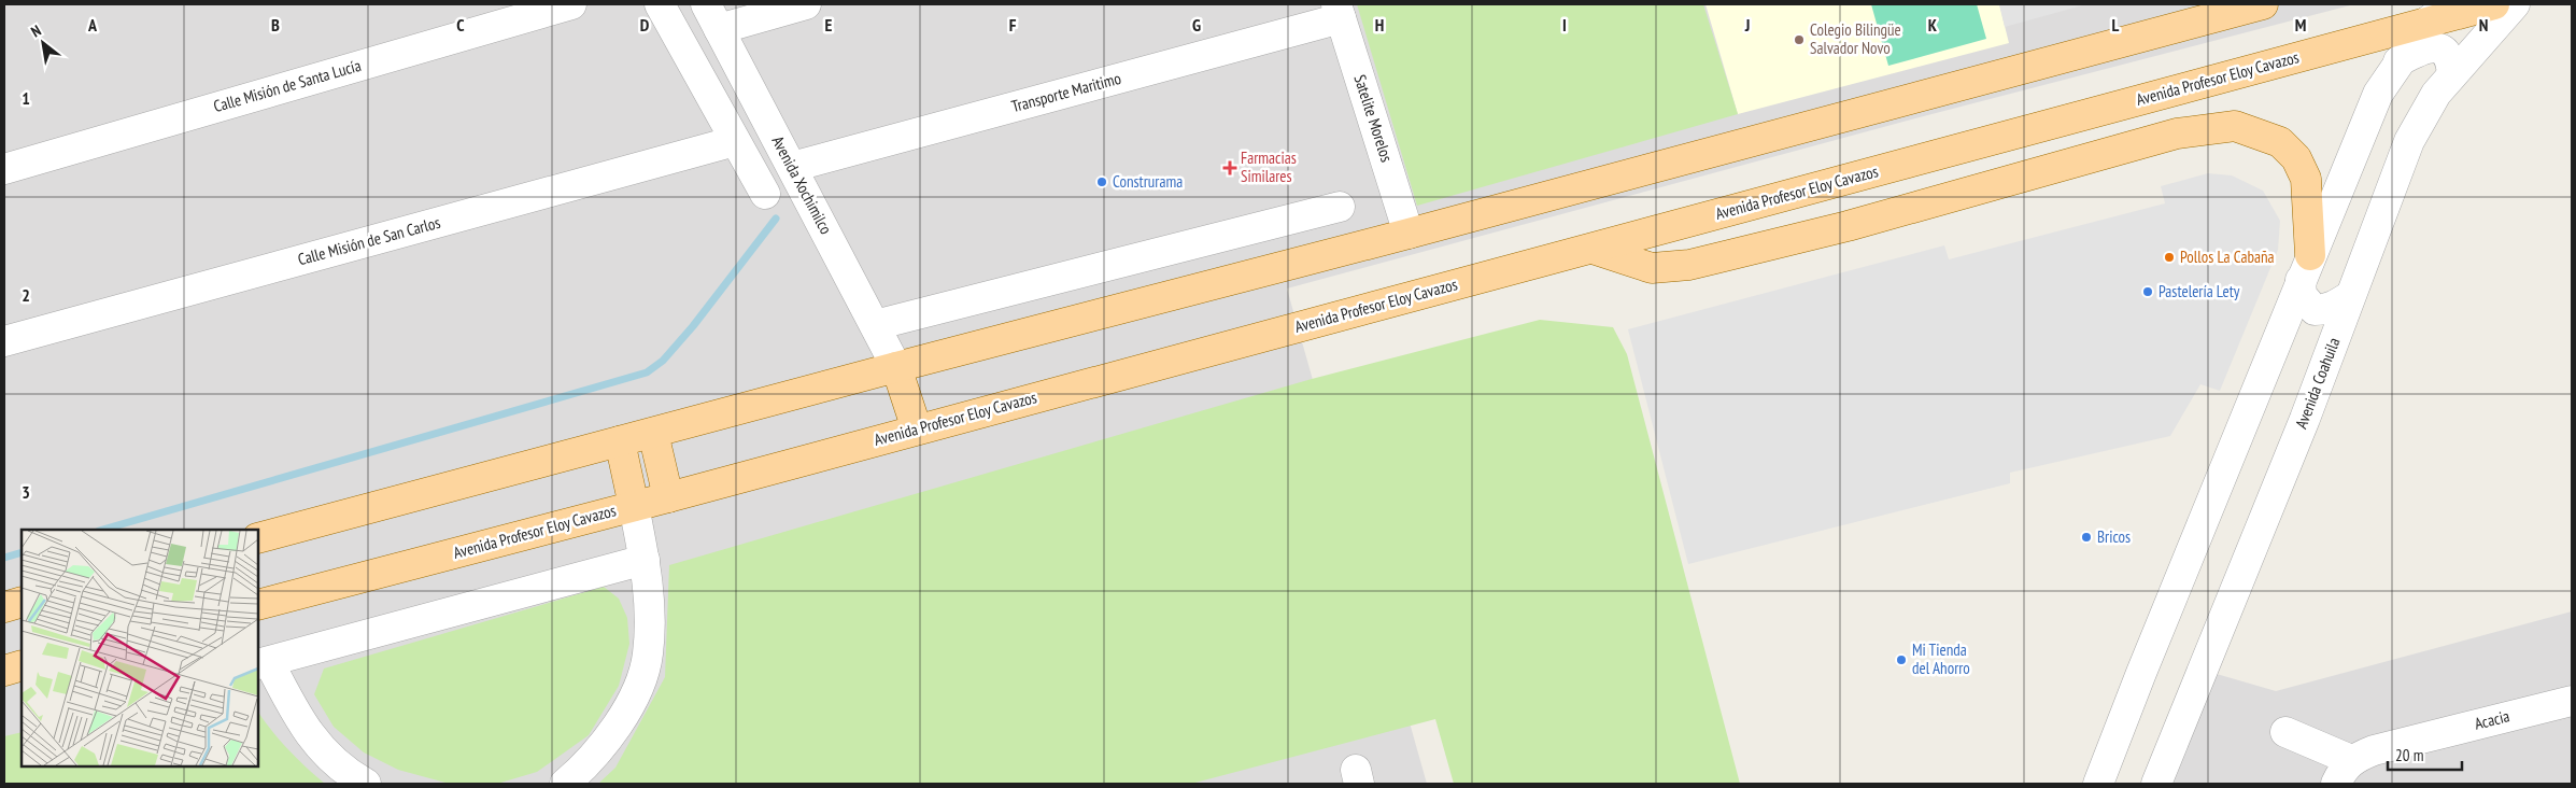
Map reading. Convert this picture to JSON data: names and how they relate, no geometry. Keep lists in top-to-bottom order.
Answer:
{
  "streets": {
    "main road": ["Avenida Profesor Eloy Cavazos"],
    "street": [
      "Calle Misión de Santa Lucía",
      "Transporte Maritimo",
      "Satelite Morelos",
      "Avenida Xochimilco",
      "Calle Misión de San Carlos",
      "Avenida Coahuila",
      "Acacia"
    ]
  },
  "crossings": [
    ["Transporte Maritimo", "Satelite Morelos"],
    ["Transporte Maritimo", "Avenida Xochimilco"]
  ],
  "places": {
    "other": [
      "Colegio Bilingüe Salvador Novo",
      "Construrama",
      "Pollos La Cabaña",
      "Pastelería Lety",
      "Bricos",
      "Mi Tienda del Ahorro"
    ],
    "health": ["Farmacias Similares"]
  },
  "scale_bar": "20 m",
  "north": "top left",
  "grid": {
    "columns": [
      "A",
      "B",
      "C",
      "D",
      "E",
      "F",
      "G",
      "H",
      "I",
      "J",
      "K",
      "L",
      "M",
      "N"
    ],
    "rows": ["1", "2", "3"]
  }
}
